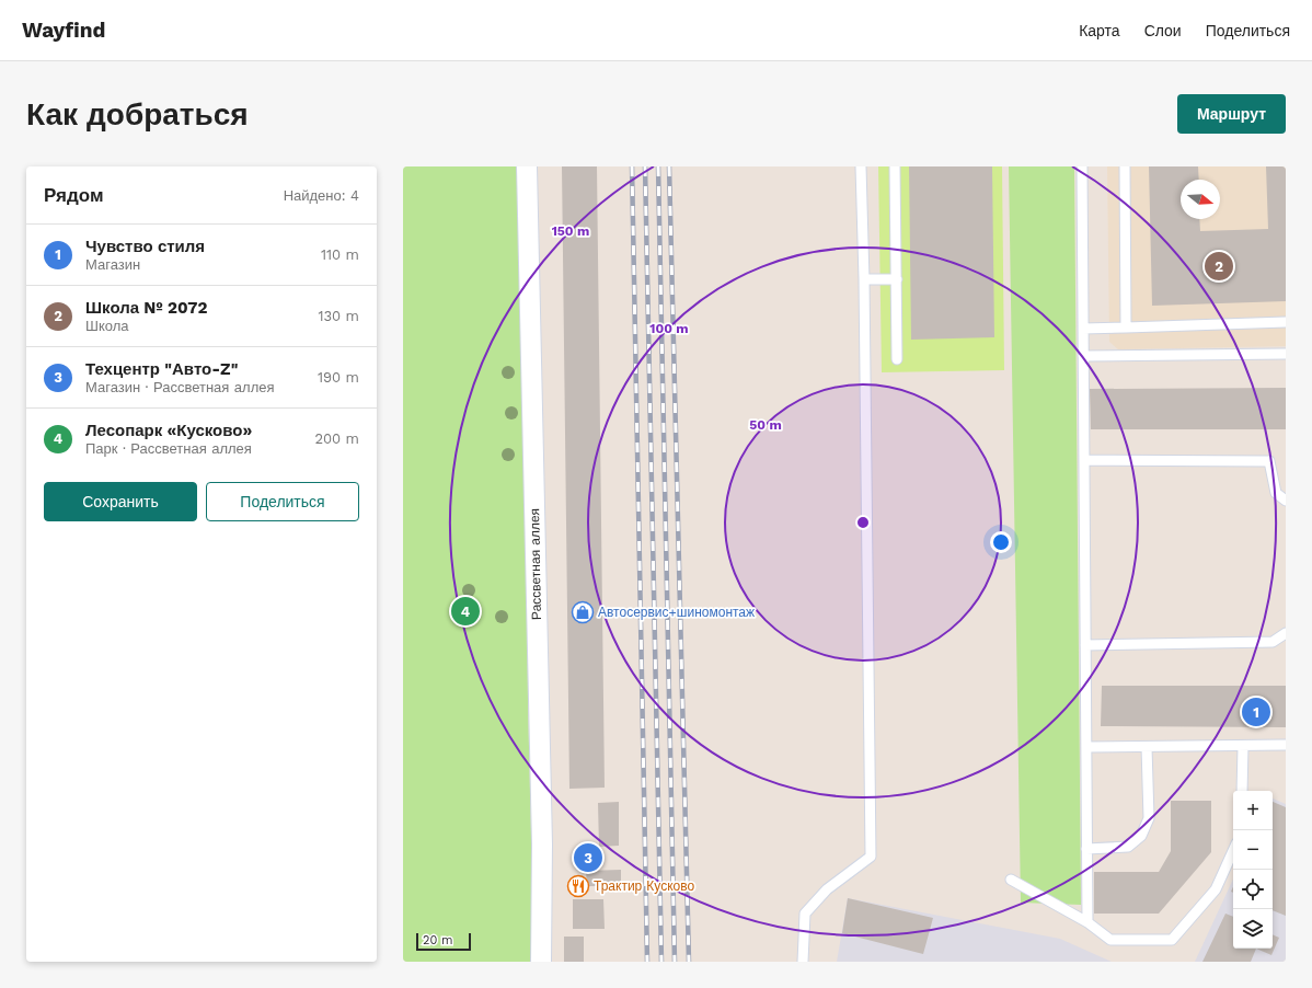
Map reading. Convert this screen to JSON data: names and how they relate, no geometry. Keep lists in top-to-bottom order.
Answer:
{
  "streets": {
    "street": ["Рассветная аллея"]
  },
  "places": {
    "shop": ["Автосервис+шиномонтаж"],
    "restaurant": ["Трактир Кусково"]
  },
  "scale_bar": "20 m",
  "north": "right",
  "page": {
    "header": "Wayfind",
    "nav": ["Карта", "Слои", "Поделиться"],
    "buttons": [
      "Маршрут",
      ["Сохранить", "Поделиться"]
    ],
    "title": "Как добраться",
    "heading": ["Рядом", "Найдено: 4"],
    "list": [
      {
        "mark": "1",
        "name": "Чувство стиля",
        "note": "Магазин",
        "value": "110 m"
      },
      {
        "mark": "2",
        "name": "Школа № 2072",
        "note": "Школа",
        "value": "130 m"
      },
      {
        "mark": "3",
        "name": "Техцентр \"Авто-Z\"",
        "note": "Магазин · Рассветная аллея",
        "value": "190 m"
      },
      {
        "mark": "4",
        "name": "Лесопарк «Кусково»",
        "note": "Парк · Рассветная аллея",
        "value": "200 m"
      }
    ],
    "pins": [
      "2",
      "4",
      "1",
      "3"
    ],
    "map_buttons": ["+", "−"],
    "scale": "20 m"
  },
  "rings": ["150 m", "100 m", "50 m"]
}
